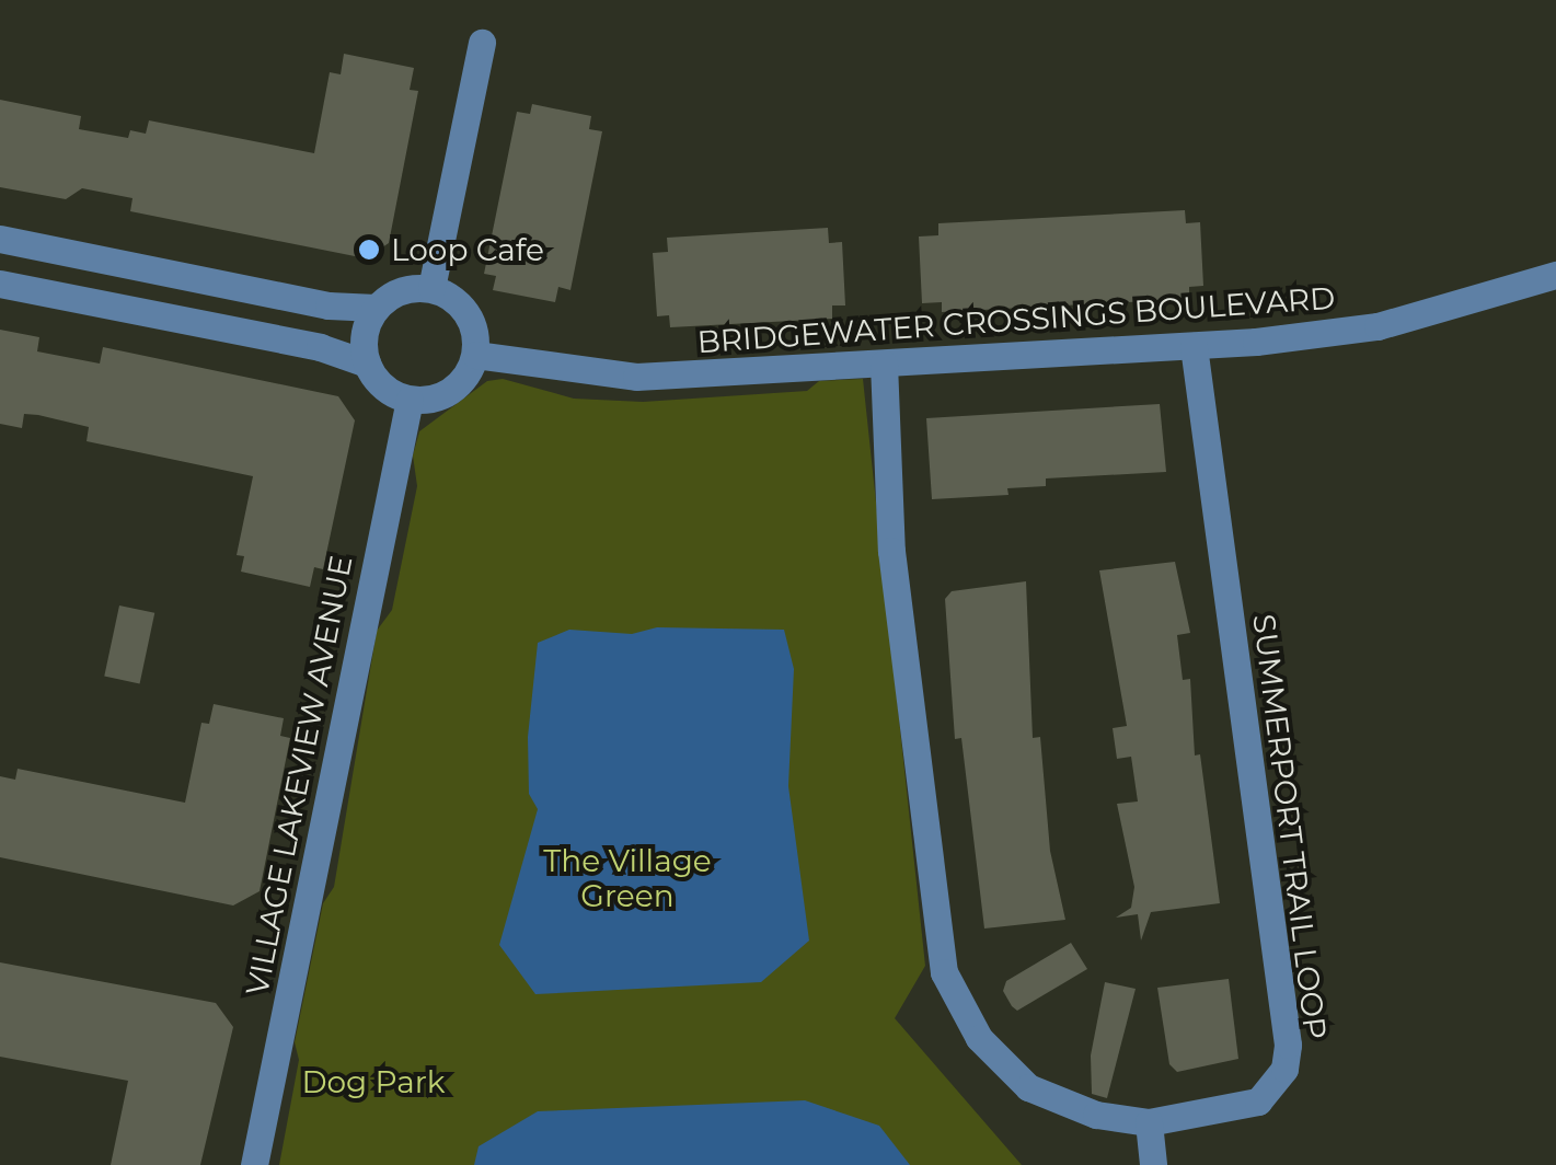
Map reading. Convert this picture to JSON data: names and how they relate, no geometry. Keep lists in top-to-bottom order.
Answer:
{
  "streets": {
    "street": ["BRIDGEWATER CROSSINGS BOULEVARD", "VILLAGE LAKEVIEW AVENUE", "SUMMERPORT TRAIL LOOP"]
  },
  "crossings": [
    ["BRIDGEWATER CROSSINGS BOULEVARD", "VILLAGE LAKEVIEW AVENUE"],
    ["BRIDGEWATER CROSSINGS BOULEVARD", "SUMMERPORT TRAIL LOOP"]
  ],
  "parks": ["The Village Green", "Dog Park"],
  "places": ["Loop Cafe"]
}
